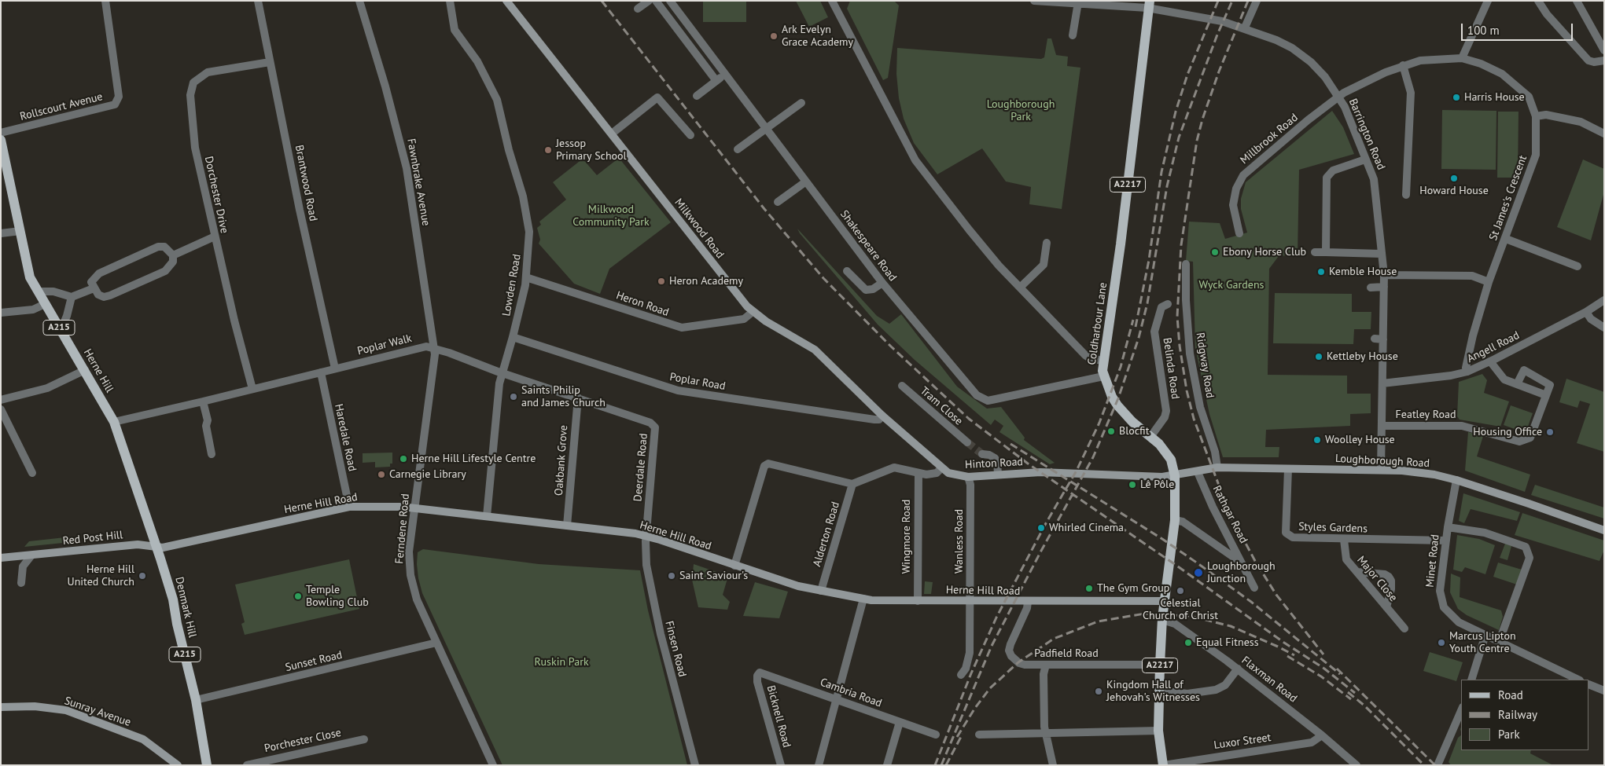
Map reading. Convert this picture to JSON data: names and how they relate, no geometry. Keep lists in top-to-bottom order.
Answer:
{
  "streets": {
    "main road": [
      "A2217",
      "Coldharbour Lane",
      "A215",
      "Herne Hill",
      "Denmark Hill"
    ],
    "street": [
      "Rollscourt Avenue",
      "Barrington Road",
      "Millbrook Road",
      "Fawnbrake Avenue",
      "Brantwood Road",
      "Dorchester Drive",
      "St James's Crescent",
      "Milkwood Road",
      "Shakespeare Road",
      "Lowden Road",
      "Heron Road",
      "Poplar Walk",
      "Angell Road",
      "Ridgway Road",
      "Belinda Road",
      "Poplar Road",
      "Tram Close",
      "Featley Road",
      "Haredale Road",
      "Oakbank Grove",
      "Loughborough Road",
      "Hinton Road",
      "Deerdale Road",
      "Herne Hill Road",
      "Rathgar Road",
      "Styles Gardens",
      "Ferndene Road",
      "Alderton Road",
      "Wingmore Road",
      "Red Post Hill",
      "Wanless Road",
      "Minet Road",
      "Major Close",
      "Finsen Road",
      "Padfield Road",
      "Sunset Road",
      "Flaxman Road",
      "Cambria Road",
      "Sunray Avenue",
      "Bicknell Road",
      "Porchester Close",
      "Luxor Street"
    ]
  },
  "crossings": [
    ["Barrington Road", "Millbrook Road"],
    ["Barrington Road", "St James's Crescent"],
    ["Barrington Road", "Coldharbour Lane"],
    ["Barrington Road", "Angell Road"],
    ["Barrington Road", "Featley Road"],
    ["Barrington Road", "Loughborough Road"],
    ["Millbrook Road", "St James's Crescent"],
    ["Fawnbrake Avenue", "Poplar Walk"],
    ["Fawnbrake Avenue", "Ferndene Road"],
    ["Brantwood Road", "Dorchester Drive"],
    ["Brantwood Road", "Poplar Walk"],
    ["Dorchester Drive", "Poplar Walk"],
    ["St James's Crescent", "Angell Road"],
    ["Milkwood Road", "Heron Road"],
    ["Milkwood Road", "Poplar Road"],
    ["Milkwood Road", "Hinton Road"],
    ["Shakespeare Road", "Coldharbour Lane"],
    ["Lowden Road", "Heron Road"],
    ["Lowden Road", "Poplar Walk"],
    ["Lowden Road", "Poplar Road"],
    ["Lowden Road", "Herne Hill Road"],
    ["Coldharbour Lane", "Belinda Road"],
    ["Coldharbour Lane", "Loughborough Road"],
    ["Coldharbour Lane", "Hinton Road"],
    ["Coldharbour Lane", "Herne Hill Road"],
    ["Coldharbour Lane", "Padfield Road"],
    ["Coldharbour Lane", "Flaxman Road"],
    ["Coldharbour Lane", "Luxor Street"],
    ["Poplar Walk", "Herne Hill"],
    ["Poplar Walk", "Haredale Road"],
    ["Poplar Walk", "Oakbank Grove"],
    ["Poplar Walk", "Deerdale Road"],
    ["Poplar Walk", "Ferndene Road"],
    ["Ridgway Road", "Loughborough Road"],
    ["Herne Hill", "Herne Hill Road"],
    ["Herne Hill", "Red Post Hill"],
    ["Herne Hill", "Denmark Hill"],
    ["Haredale Road", "Herne Hill Road"],
    ["Oakbank Grove", "Herne Hill Road"],
    ["Loughborough Road", "Hinton Road"],
    ["Loughborough Road", "Rathgar Road"],
    ["Loughborough Road", "Styles Gardens"],
    ["Loughborough Road", "Minet Road"],
    ["Hinton Road", "Wanless Road"],
    ["Deerdale Road", "Herne Hill Road"],
    ["Deerdale Road", "Finsen Road"],
    ["Herne Hill Road", "Ferndene Road"],
    ["Herne Hill Road", "Alderton Road"],
    ["Herne Hill Road", "Wingmore Road"],
    ["Herne Hill Road", "Red Post Hill"],
    ["Herne Hill Road", "Wanless Road"],
    ["Herne Hill Road", "Denmark Hill"],
    ["Herne Hill Road", "Finsen Road"],
    ["Herne Hill Road", "Padfield Road"],
    ["Styles Gardens", "Minet Road"],
    ["Styles Gardens", "Major Close"],
    ["Ferndene Road", "Sunset Road"],
    ["Red Post Hill", "Denmark Hill"],
    ["Denmark Hill", "Sunset Road"],
    ["Flaxman Road", "Luxor Street"],
    ["Cambria Road", "Bicknell Road"]
  ],
  "parks": [
    "Loughborough Park",
    "Milkwood Community Park",
    "Wyck Gardens",
    "Ruskin Park"
  ],
  "places": [
    "Ark Evelyn Grace Academy",
    "Harris House",
    "Jessop Primary School",
    "Howard House",
    "Ebony Horse Club",
    "Kemble House",
    "Heron Academy",
    "Kettleby House",
    "Saints Philip and James Church",
    "Blocfit",
    "Housing Office",
    "Woolley House",
    "Herne Hill Lifestyle Centre",
    "Carnegie Library",
    "Lê Pôle",
    "Whirled Cinema",
    "Loughborough Junction",
    "Herne Hill United Church",
    "Saint Saviour's",
    "The Gym Group",
    "Celestial Church of Christ",
    "Temple Bowling Club",
    "Equal Fitness",
    "Marcus Lipton Youth Centre",
    "Kingdom Hall of Jehovah's Witnesses"
  ],
  "legend": ["Road", "Railway", "Park"],
  "scale_bar": "100 m"
}
